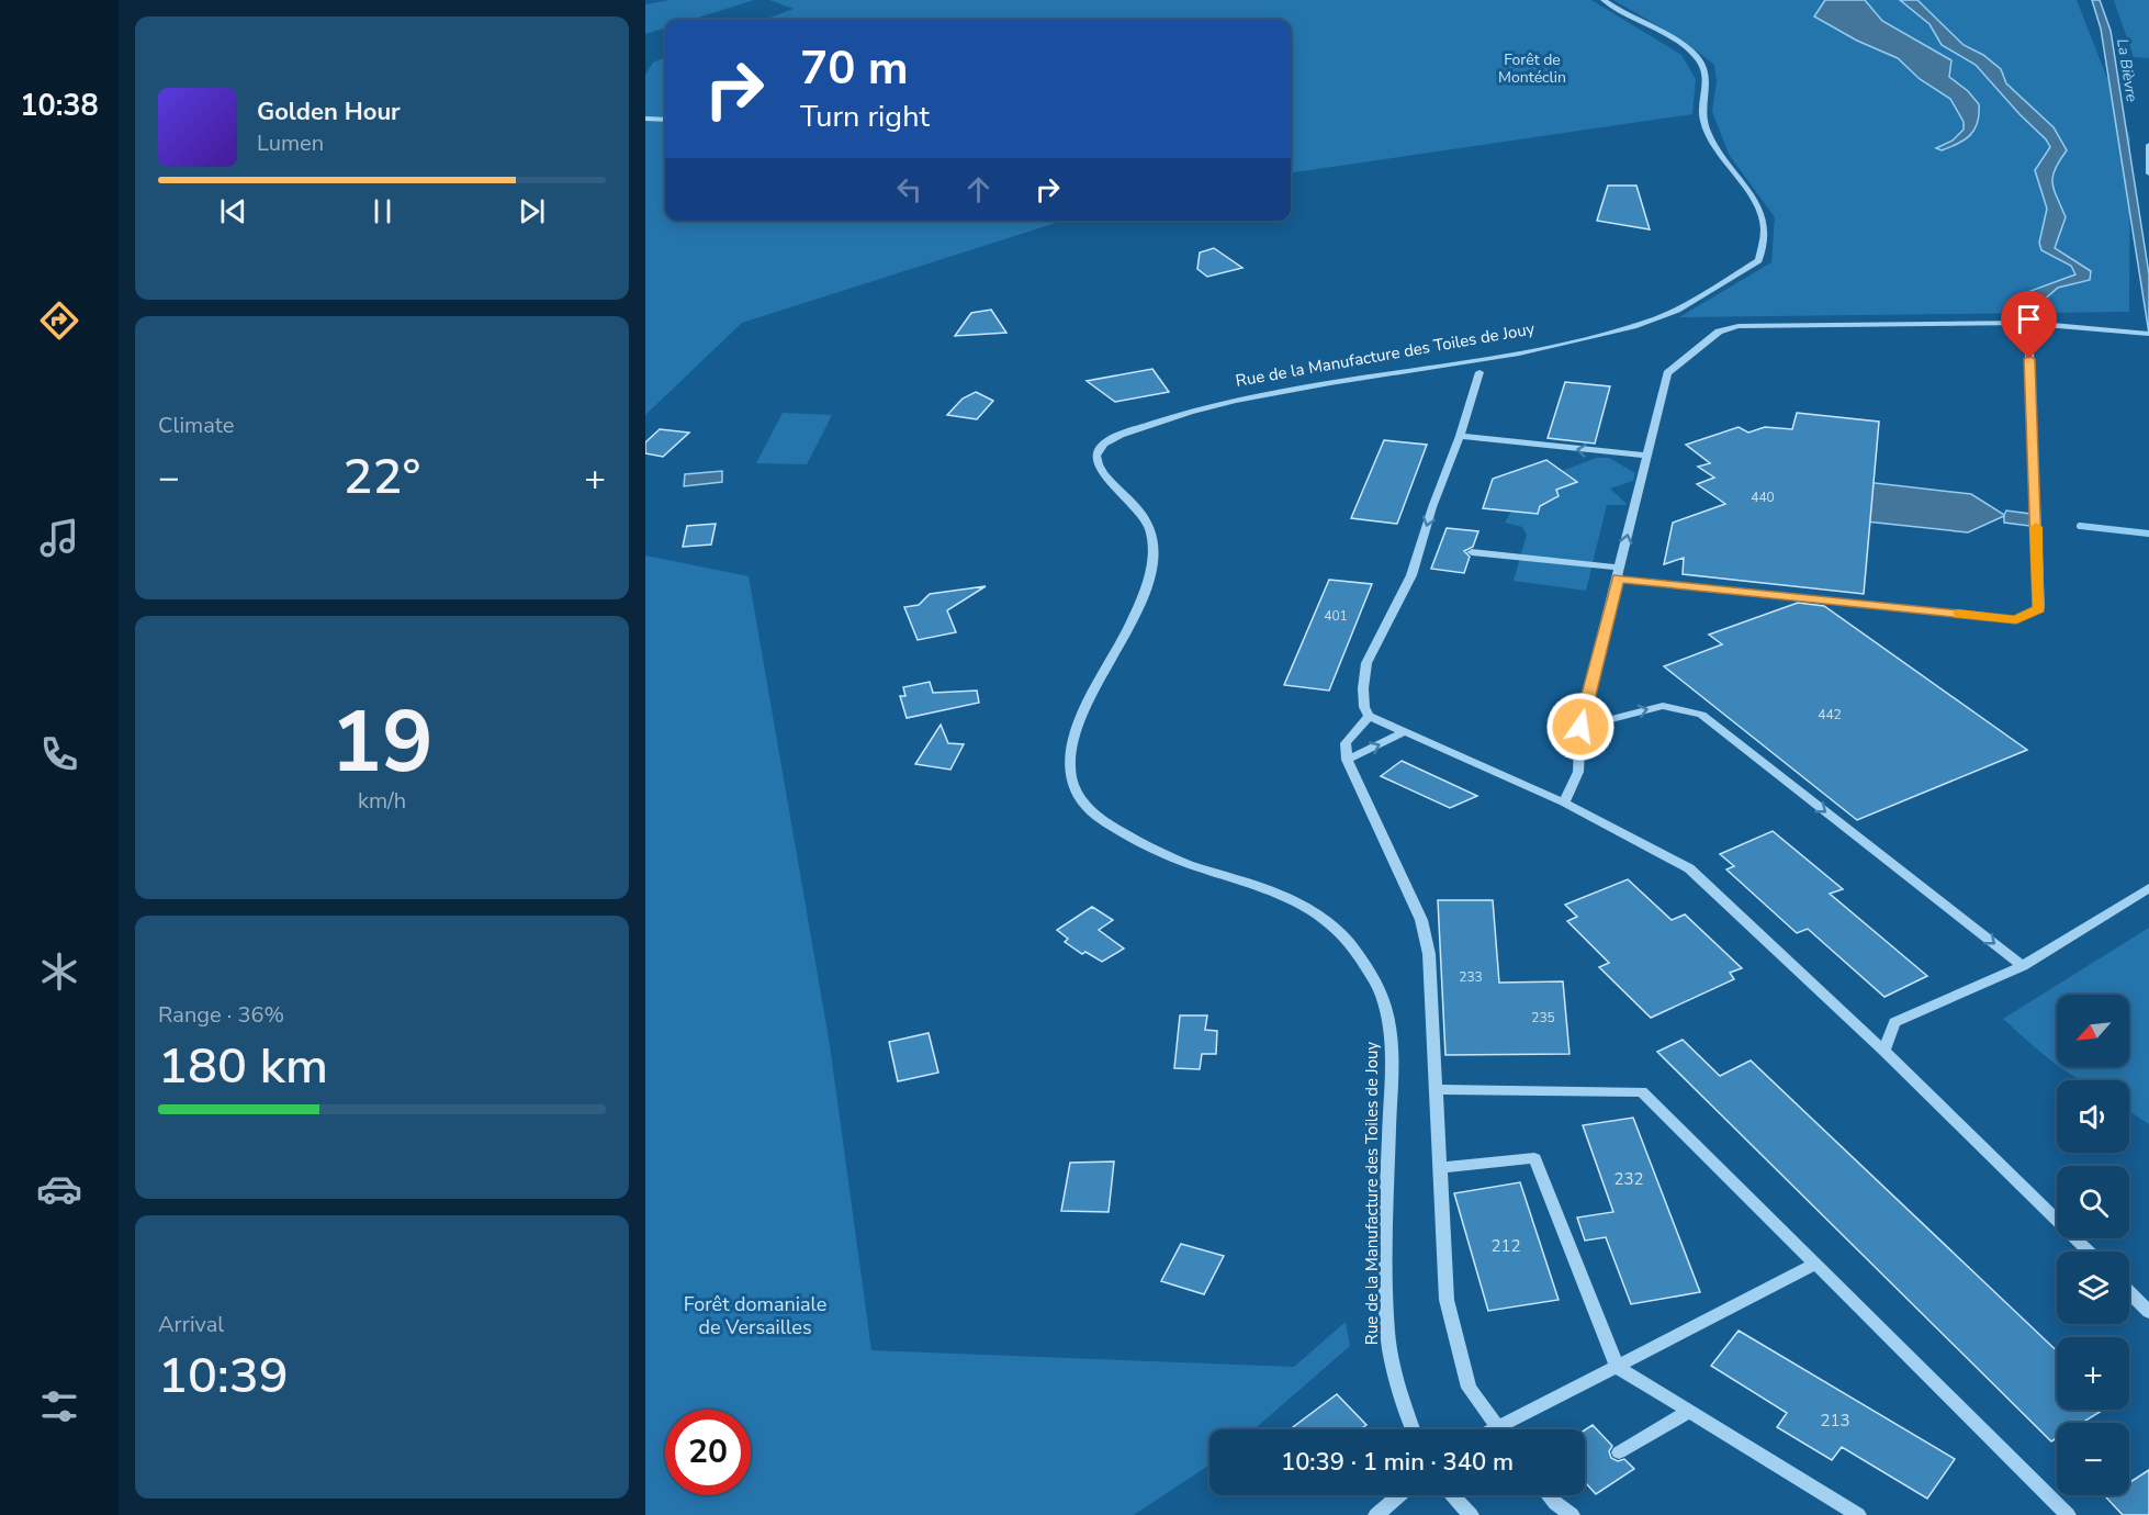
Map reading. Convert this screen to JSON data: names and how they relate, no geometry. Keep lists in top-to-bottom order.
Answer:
{
  "streets": {
    "street": ["Rue de la Manufacture des Toiles de Jouy"]
  },
  "water": ["La Bièvre"],
  "parks": ["Forêt de Montéclin", "Forêt domaniale de Versailles"],
  "house_numbers": [
    "440",
    "401",
    "442",
    "233",
    "235",
    "232",
    "212",
    "213"
  ],
  "north": "bottom left",
  "page": {
    "tabs": "10:38",
    "turn": ["70 m", "Turn right"],
    "song": ["Golden Hour", "Lumen"],
    "tile": [
      "Climate",
      ["19", "km/h"],
      ["Range · 36%", "180 km"],
      ["Arrival", "10:39"]
    ],
    "heat": ["−", "22°", "+"],
    "map_buttons": ["+", "−"],
    "limit": "20",
    "trip": "10:39 · 1 min · 340 m"
  }
}
